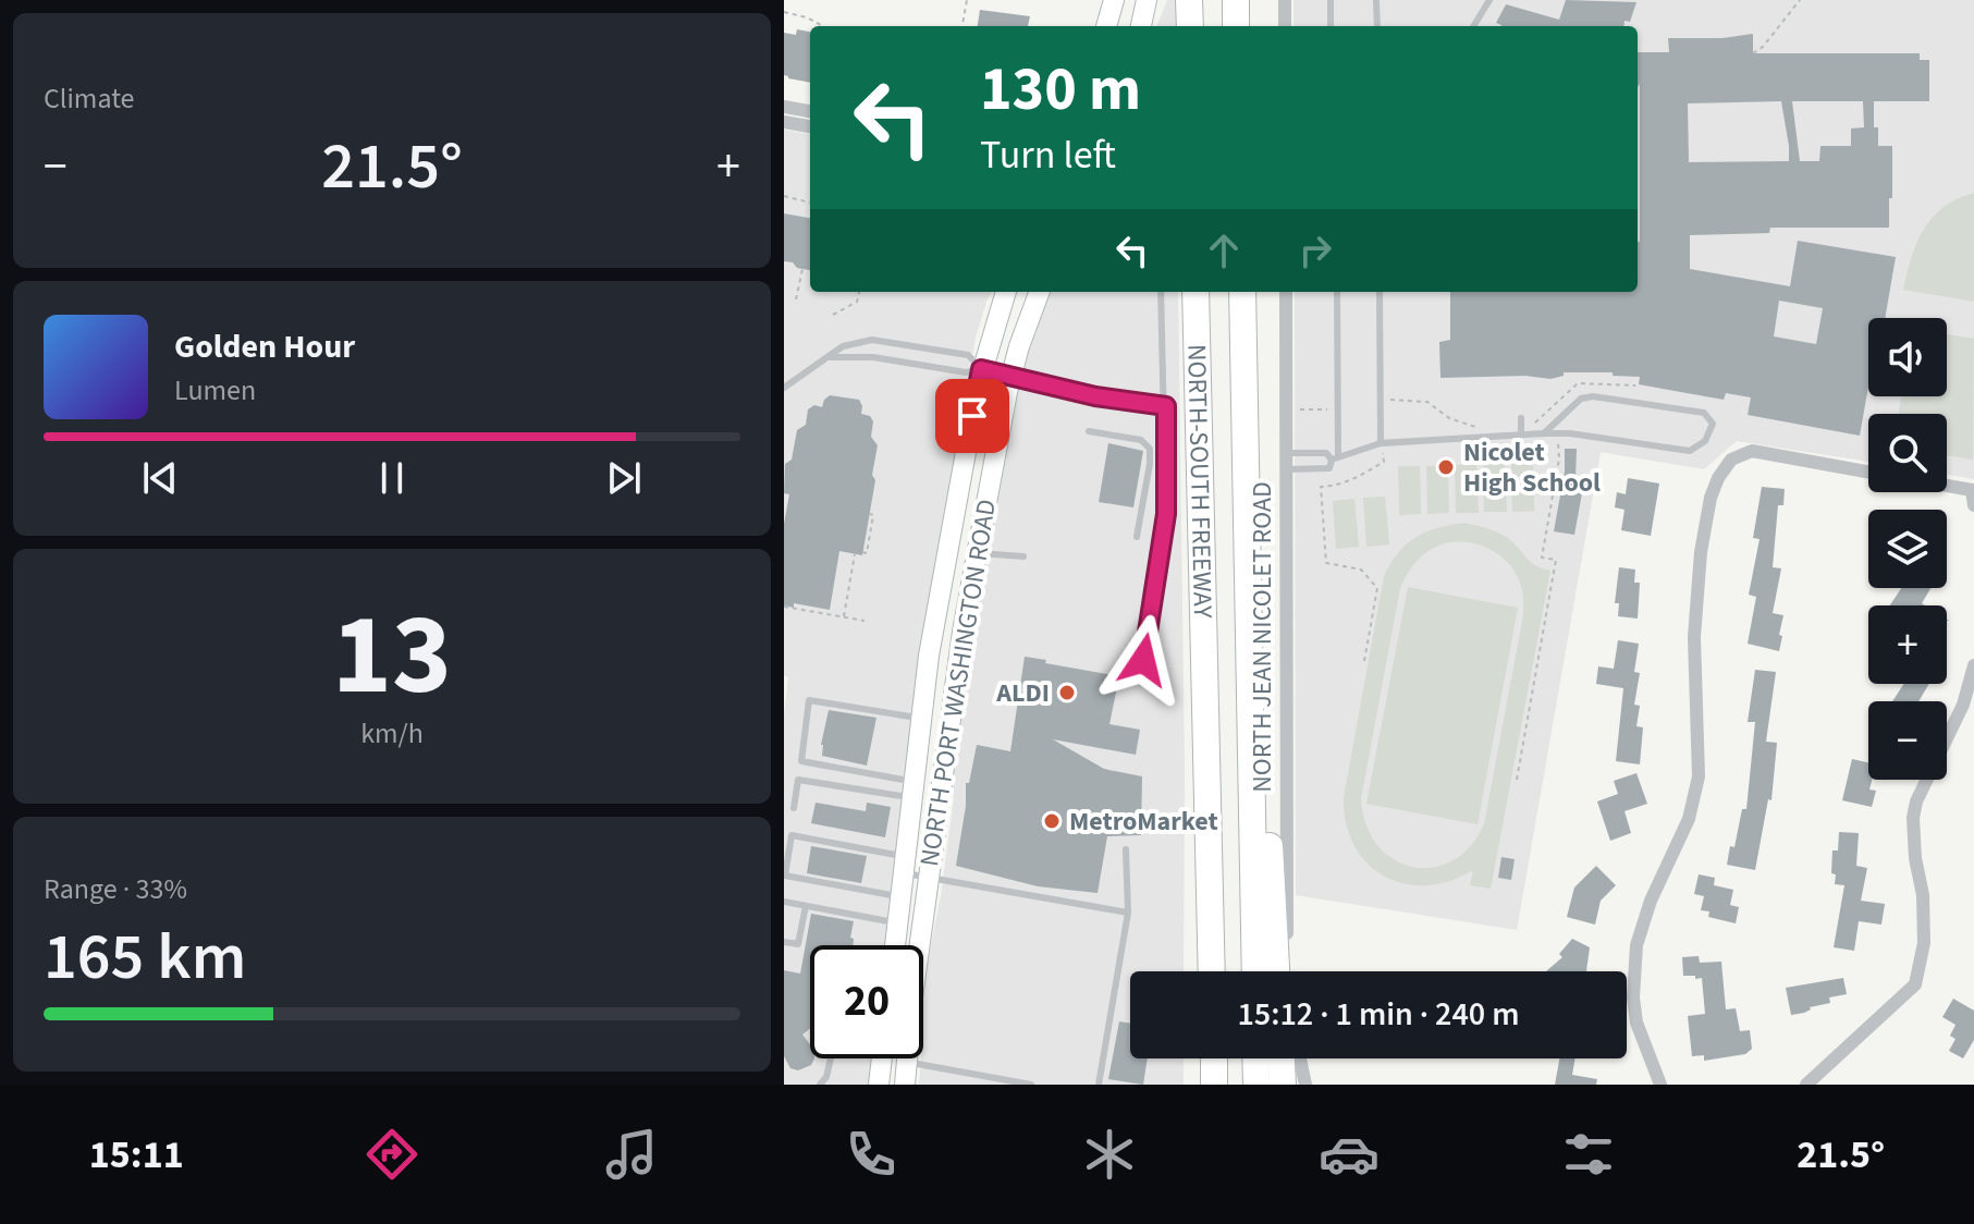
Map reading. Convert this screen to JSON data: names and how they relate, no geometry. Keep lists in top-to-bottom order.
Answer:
{
  "streets": {
    "highway": ["NORTH-SOUTH FREEWAY"],
    "main road": ["NORTH PORT WASHINGTON ROAD"],
    "street": ["NORTH JEAN NICOLET ROAD"]
  },
  "places": ["Nicolet High School", "ALDI", "MetroMarket"],
  "page": {
    "tile": [
      "Climate",
      ["13", "km/h"],
      ["Range · 33%", "165 km"]
    ],
    "turn": ["130 m", "Turn left"],
    "heat": ["−", "21.5°", "+"],
    "song": ["Golden Hour", "Lumen"],
    "map_buttons": ["+", "−"],
    "limit": "20",
    "trip": "15:12 · 1 min · 240 m",
    "tabs": ["15:11", "21.5°"]
  }
}
